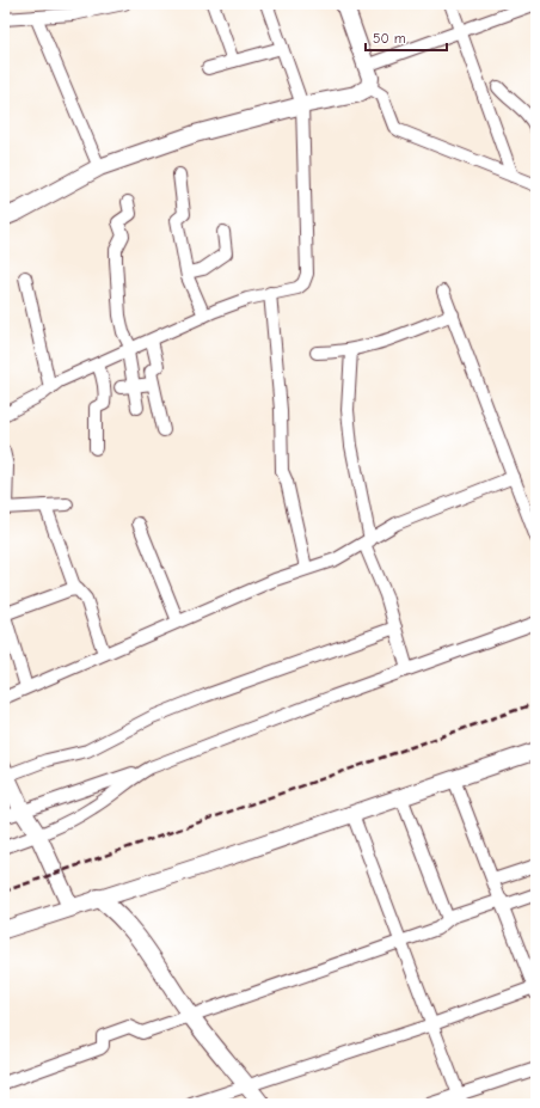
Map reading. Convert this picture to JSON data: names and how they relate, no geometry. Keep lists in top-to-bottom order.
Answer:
{
  "scale_bar": "50 m"
}
